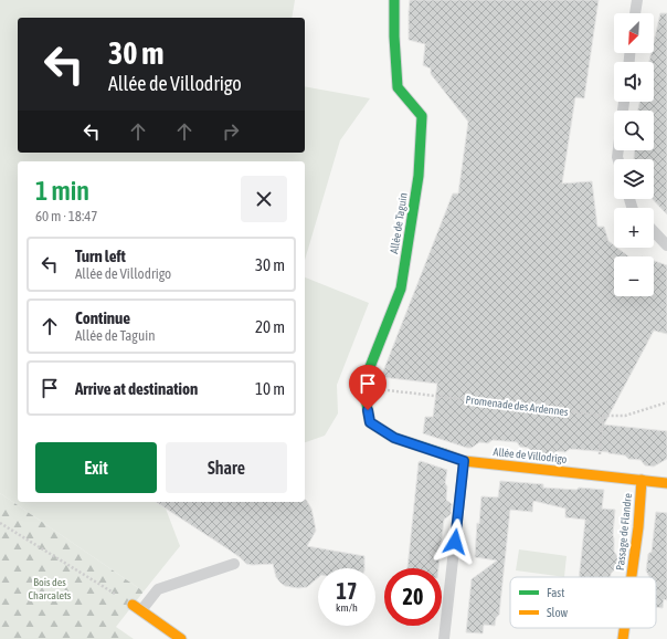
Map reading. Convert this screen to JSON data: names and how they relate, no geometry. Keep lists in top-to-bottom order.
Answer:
{
  "streets": {
    "street": ["Allée de Taguin", "Allée de Villodrigo", "Passage de Flandre"],
    "path": ["Promenade des Ardennes"]
  },
  "crossings": [
    ["Allée de Taguin", "Promenade des Ardennes"],
    ["Allée de Taguin", "Allée de Villodrigo"],
    ["Allée de Villodrigo", "Passage de Flandre"]
  ],
  "parks": ["Bois des Charcalets"],
  "legend": ["Fast", "Slow"],
  "north": "bottom left",
  "page": {
    "map_buttons": ["+", "−"],
    "turn": ["30 m", "Allée de Villodrigo"],
    "heading": ["1 min", "60 m · 18:47"],
    "list": [
      {
        "name": "Turn left",
        "note": "Allée de Villodrigo",
        "value": "30 m"
      },
      {
        "name": "Continue",
        "note": "Allée de Taguin",
        "value": "20 m"
      },
      {
        "name": "Arrive at destination",
        "value": "10 m"
      }
    ],
    "buttons": ["Exit", "Share"],
    "speed": "17 km/h",
    "limit": "20"
  }
}
